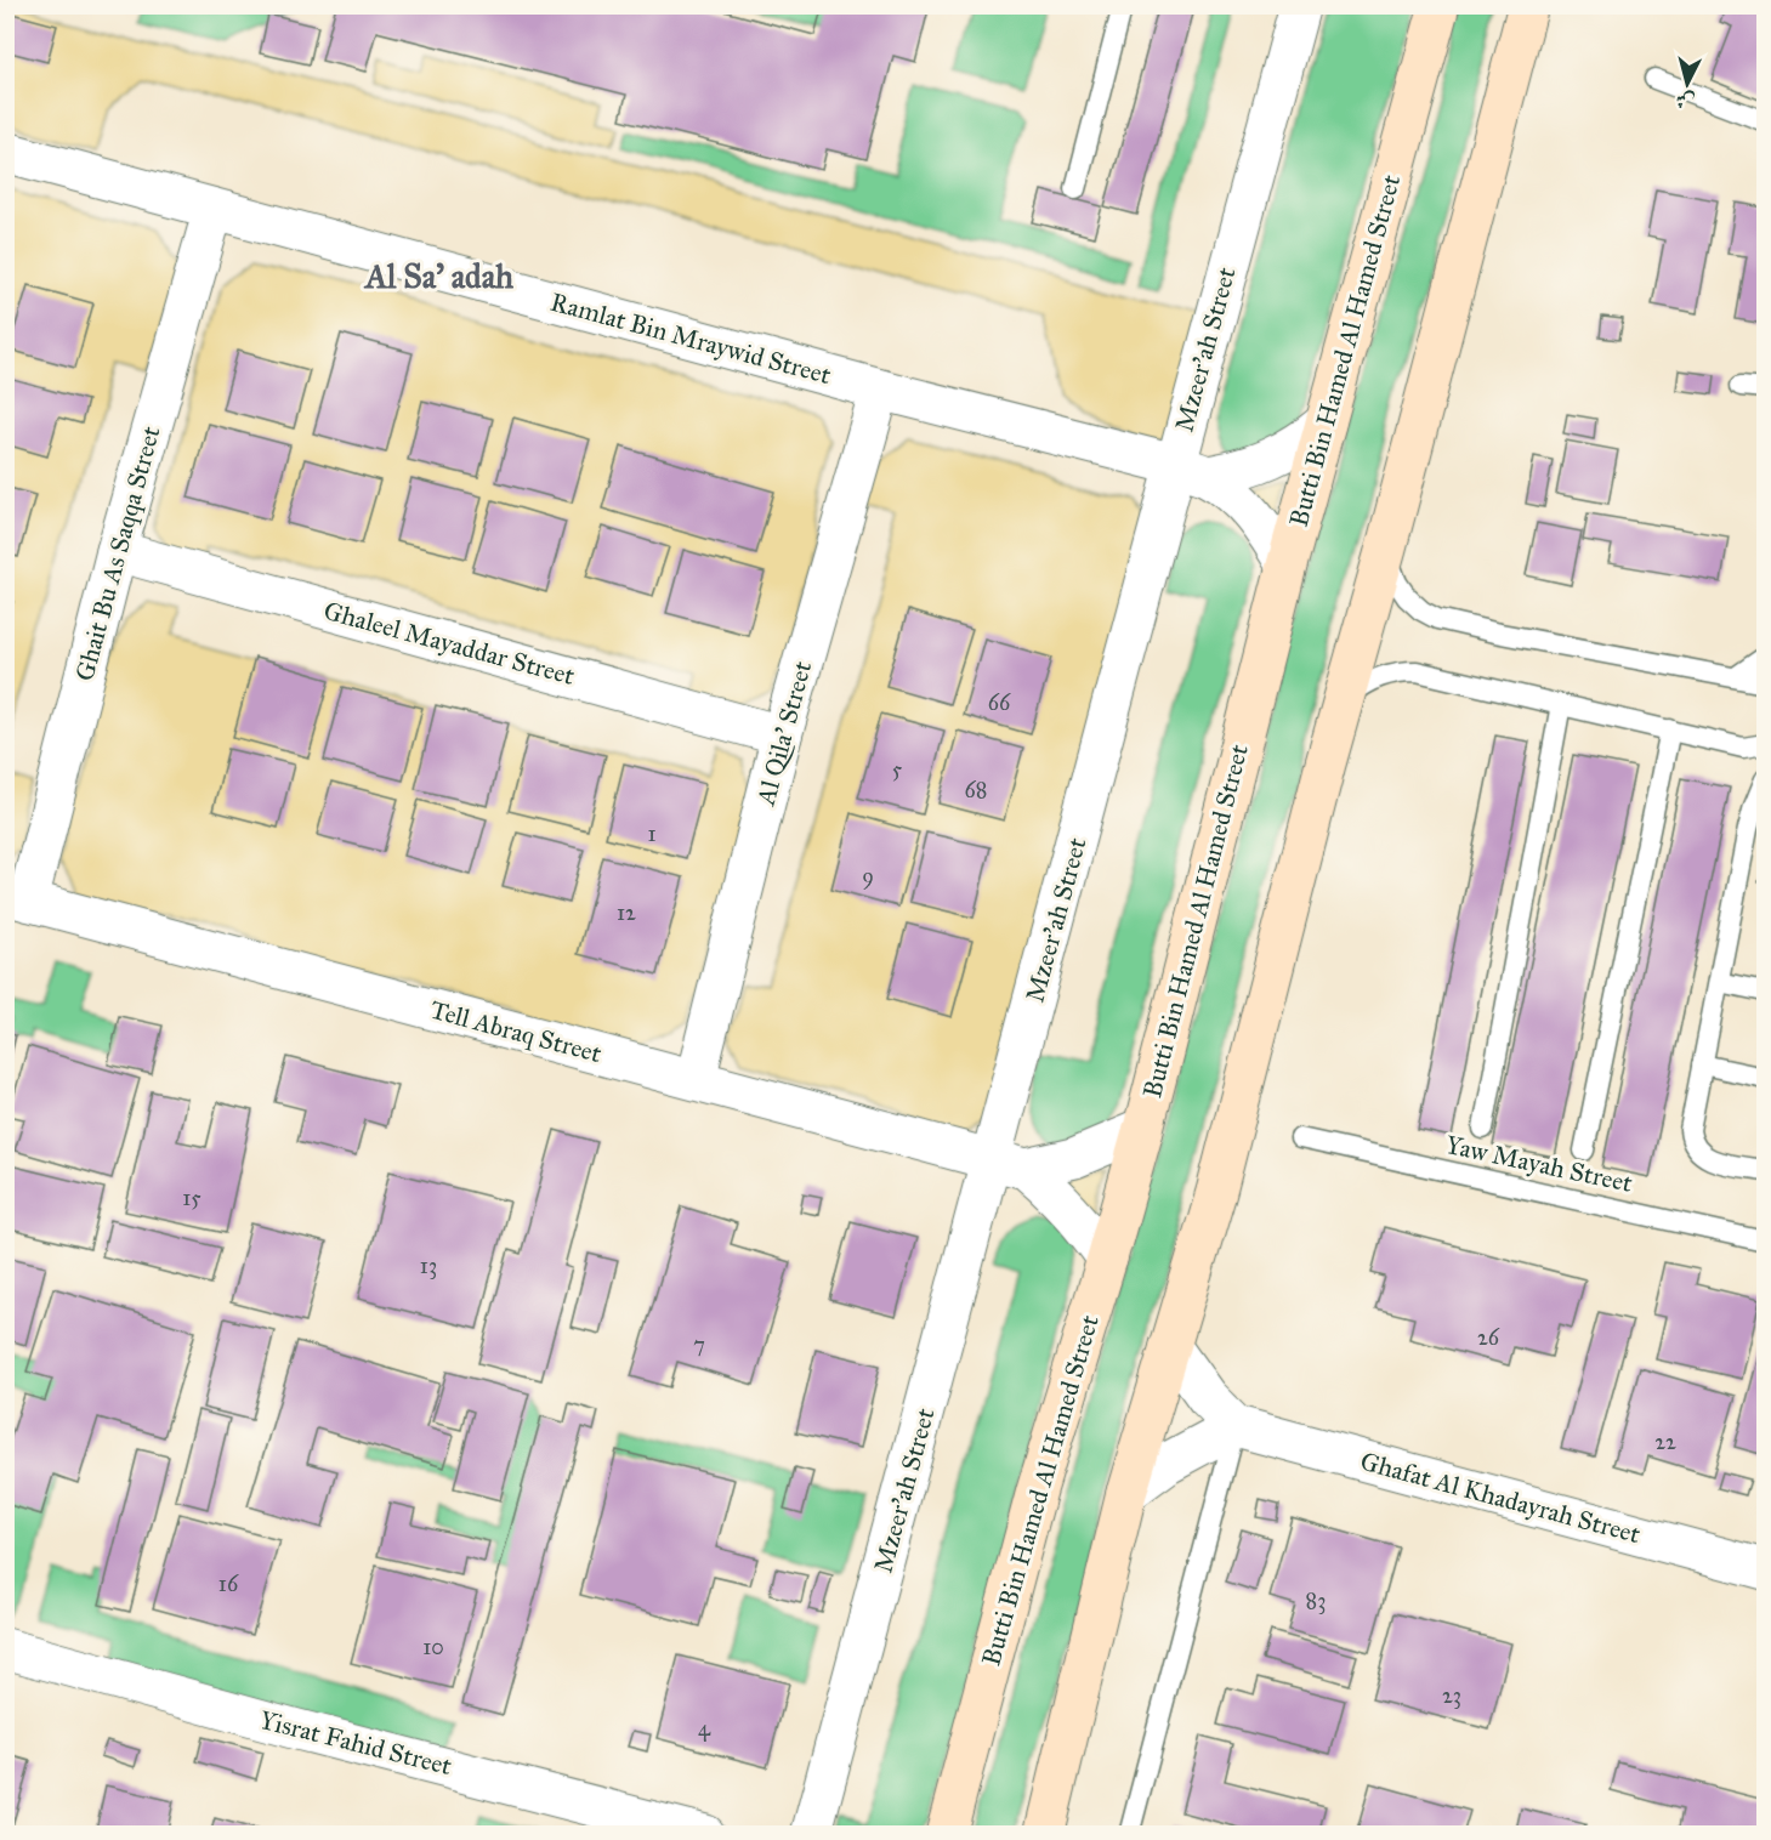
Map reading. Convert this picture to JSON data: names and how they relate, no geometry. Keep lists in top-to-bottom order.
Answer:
{
  "streets": {
    "street": [
      "Ramlat Bin Mraywid Street",
      "Mzeer'ah Street",
      "Butti Bin Hamed Al Hamed Street",
      "Ghait Bu As Saqqa Street",
      "Ghaleel Mayaddar Street",
      "Al Qila' Street",
      "Tell Abraq Street",
      "Ghafat Al Khadayrah Street",
      "Yisrat Fahid Street"
    ],
    "lane": ["Yaw Mayah Street"]
  },
  "crossings": [
    ["Ramlat Bin Mraywid Street", "Mzeer'ah Street"],
    ["Ramlat Bin Mraywid Street", "Butti Bin Hamed Al Hamed Street"],
    ["Ramlat Bin Mraywid Street", "Ghait Bu As Saqqa Street"],
    ["Ramlat Bin Mraywid Street", "Al Qila' Street"],
    ["Mzeer'ah Street", "Tell Abraq Street"],
    ["Butti Bin Hamed Al Hamed Street", "Tell Abraq Street"],
    ["Ghait Bu As Saqqa Street", "Ghaleel Mayaddar Street"],
    ["Ghait Bu As Saqqa Street", "Tell Abraq Street"],
    ["Ghaleel Mayaddar Street", "Al Qila' Street"],
    ["Al Qila' Street", "Tell Abraq Street"]
  ],
  "districts": ["Al Sa' adah"],
  "house_numbers": [
    "66",
    "5",
    "68",
    "1",
    "9",
    "12",
    "15",
    "13",
    "26",
    "7",
    "22",
    "16",
    "83",
    "10",
    "23",
    "4"
  ],
  "north": "bottom"
}
